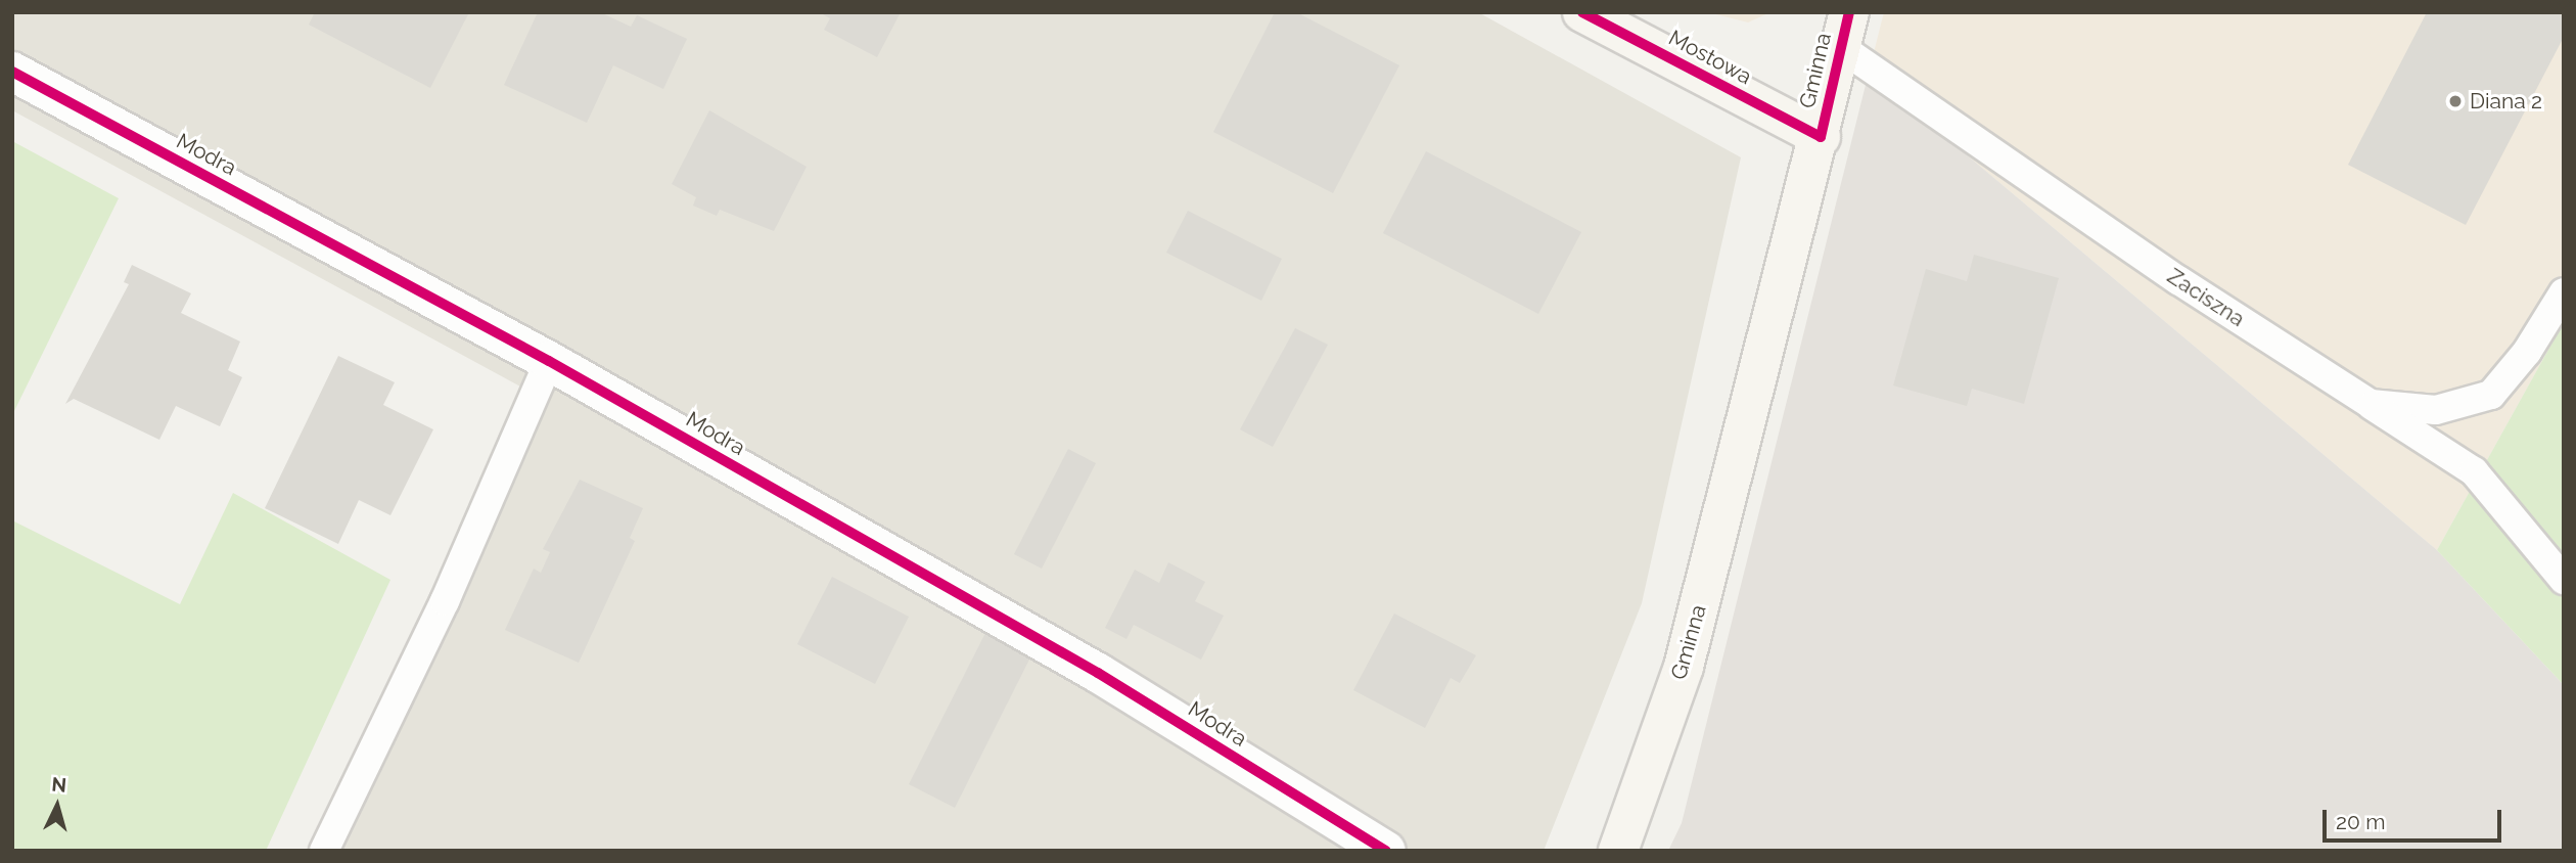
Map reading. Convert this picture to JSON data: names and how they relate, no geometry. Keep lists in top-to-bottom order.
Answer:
{
  "streets": {
    "main road": ["Mostowa", "Gminna"],
    "street": ["Modra"],
    "lane": ["Zaciszna"]
  },
  "crossings": [
    ["Mostowa", "Gminna"],
    ["Gminna", "Zaciszna"]
  ],
  "places": ["Diana 2"],
  "scale_bar": "20 m",
  "north": "top"
}
